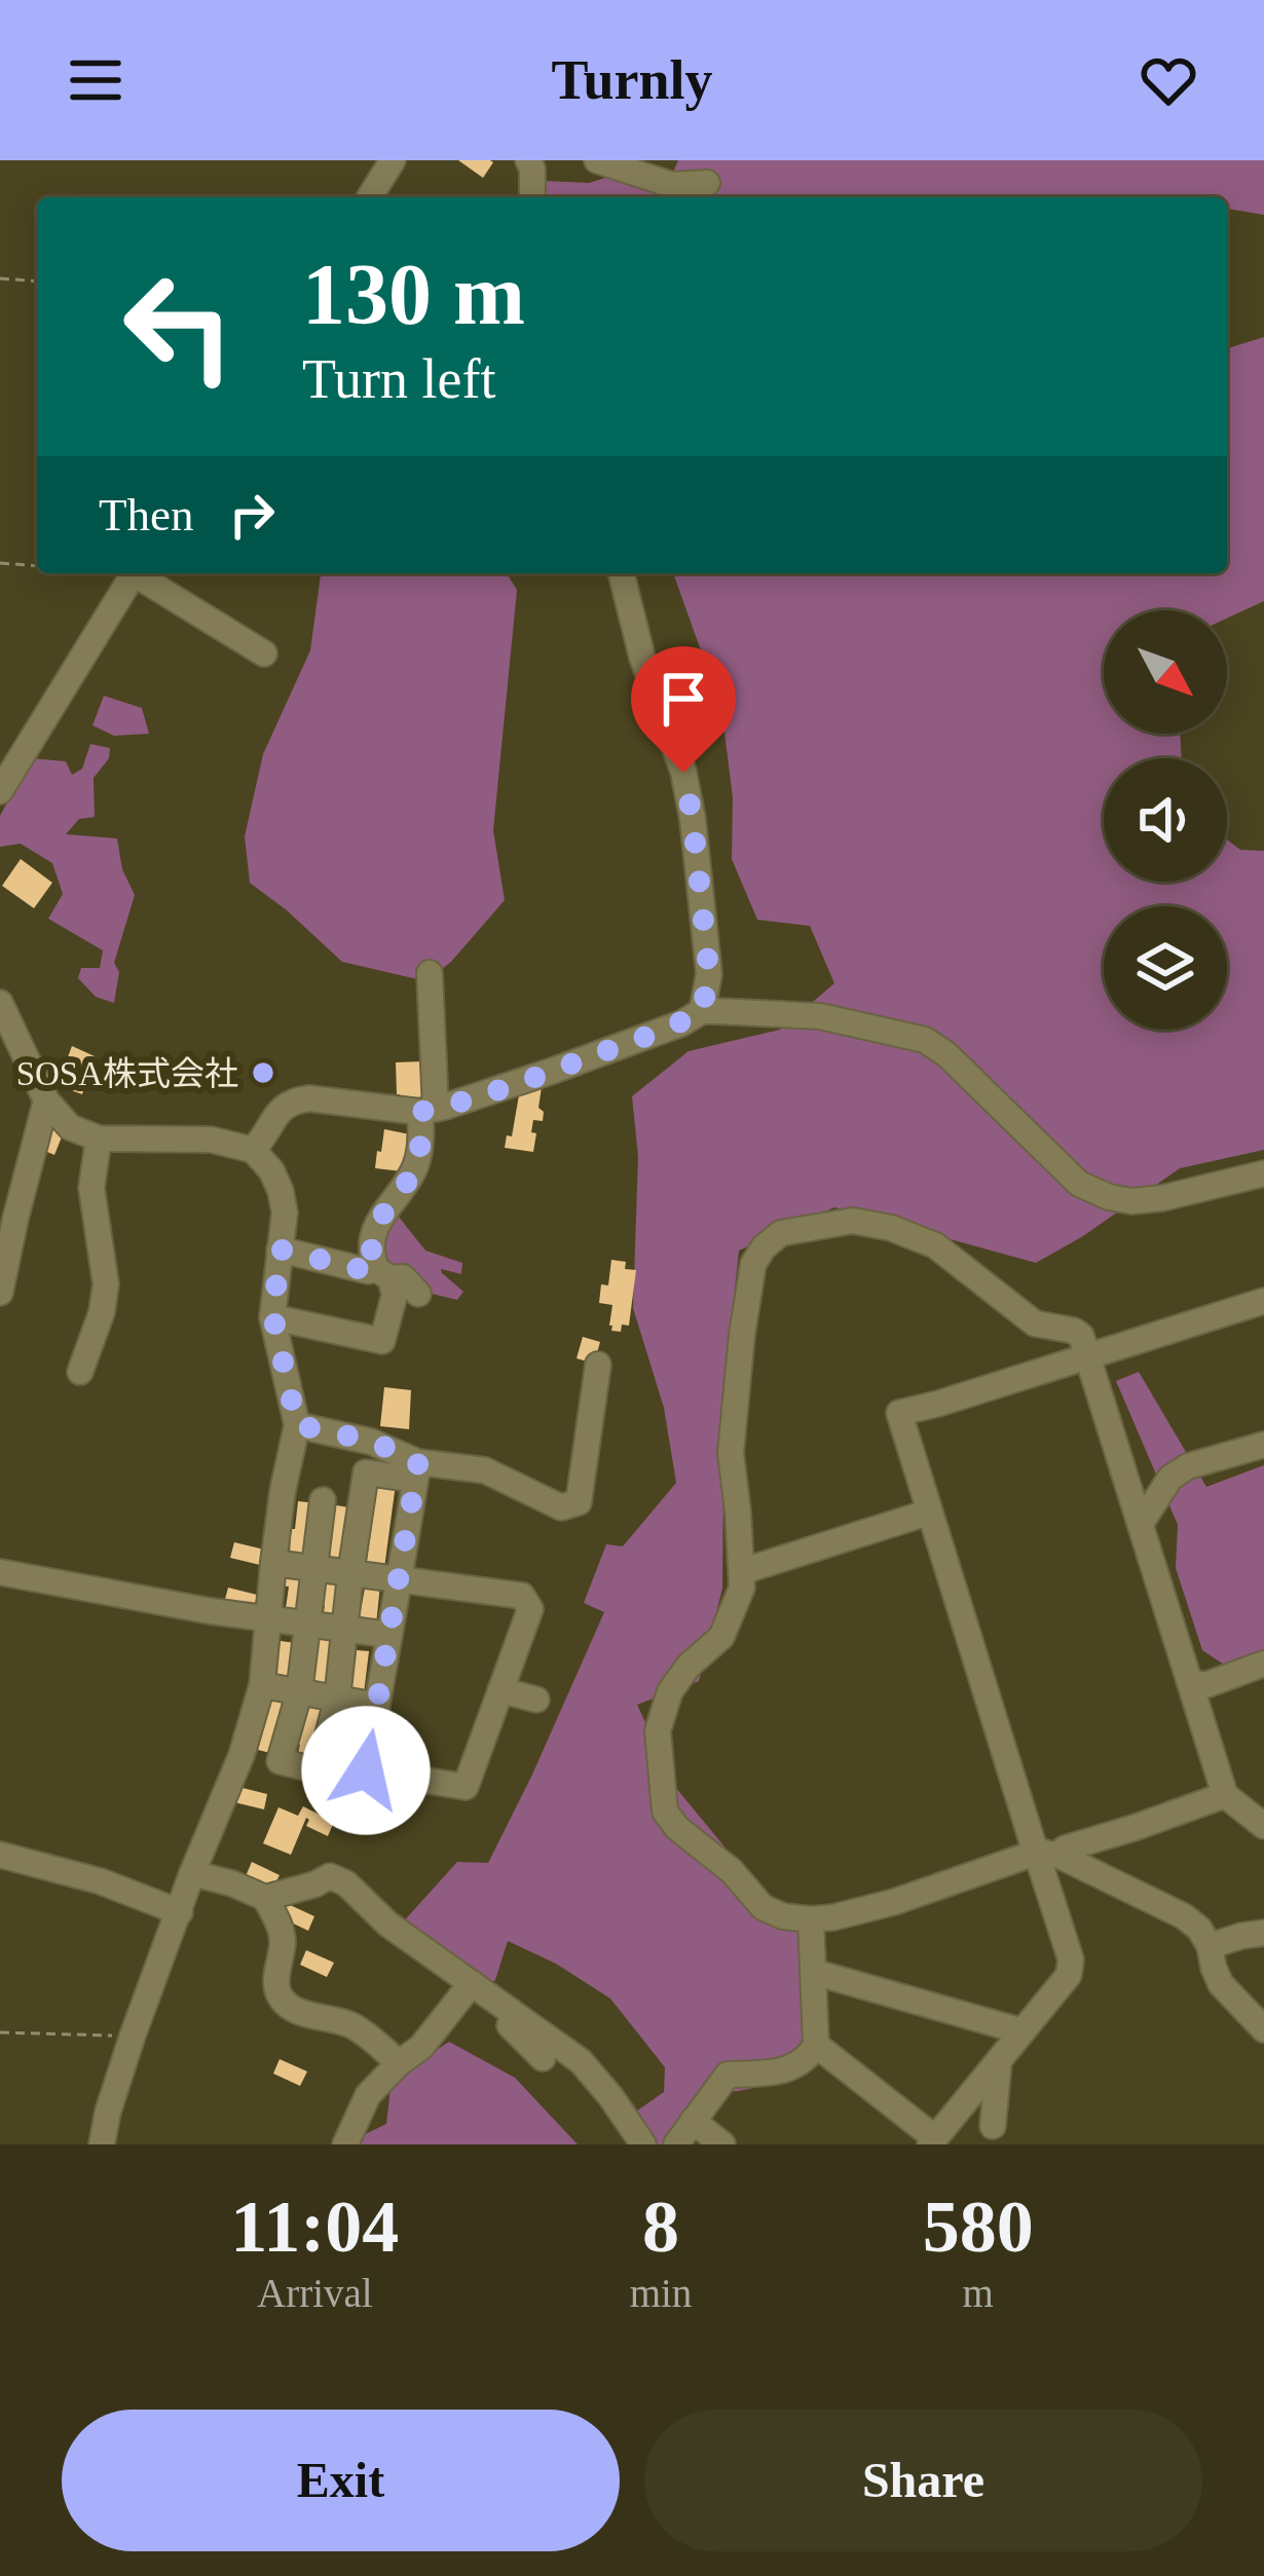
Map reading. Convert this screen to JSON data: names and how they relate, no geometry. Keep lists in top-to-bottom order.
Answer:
{
  "places": ["SOSA株式会社"],
  "north": "bottom right",
  "page": {
    "header": "Turnly",
    "turn": ["130 m", "Turn left"],
    "then": "Then",
    "eta": [
      "11:04",
      "Arrival",
      "8",
      "min",
      "580",
      "m"
    ],
    "buttons": ["Exit", "Share"]
  }
}
